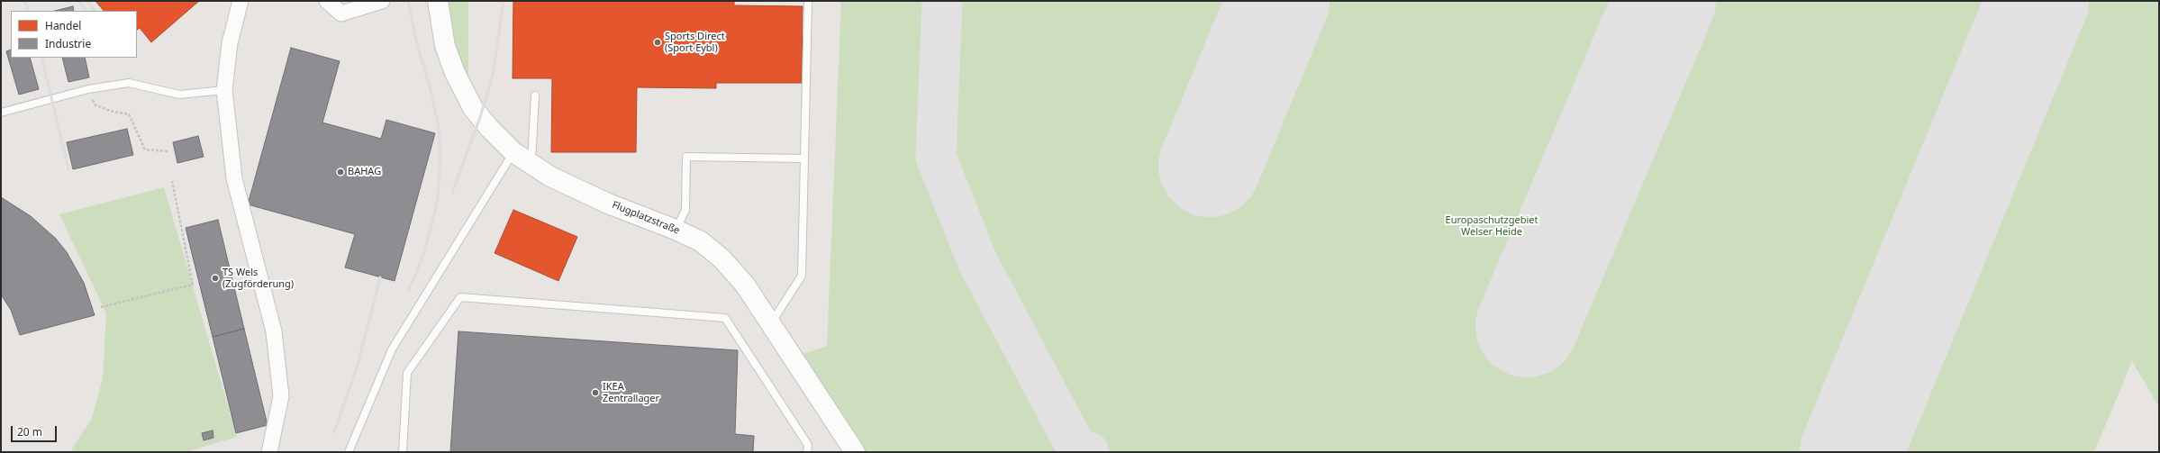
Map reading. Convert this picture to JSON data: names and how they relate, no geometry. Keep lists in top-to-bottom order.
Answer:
{
  "streets": {
    "street": ["Flugplatzstraße"]
  },
  "parks": ["Europaschutzgebiet Welser Heide"],
  "places": [
    "Sports Direct (Sport Eybl)",
    "BAHAG",
    "TS Wels (Zugförderung)",
    "IKEA Zentrallager"
  ],
  "legend": ["Handel", "Industrie"],
  "scale_bar": "20 m"
}
